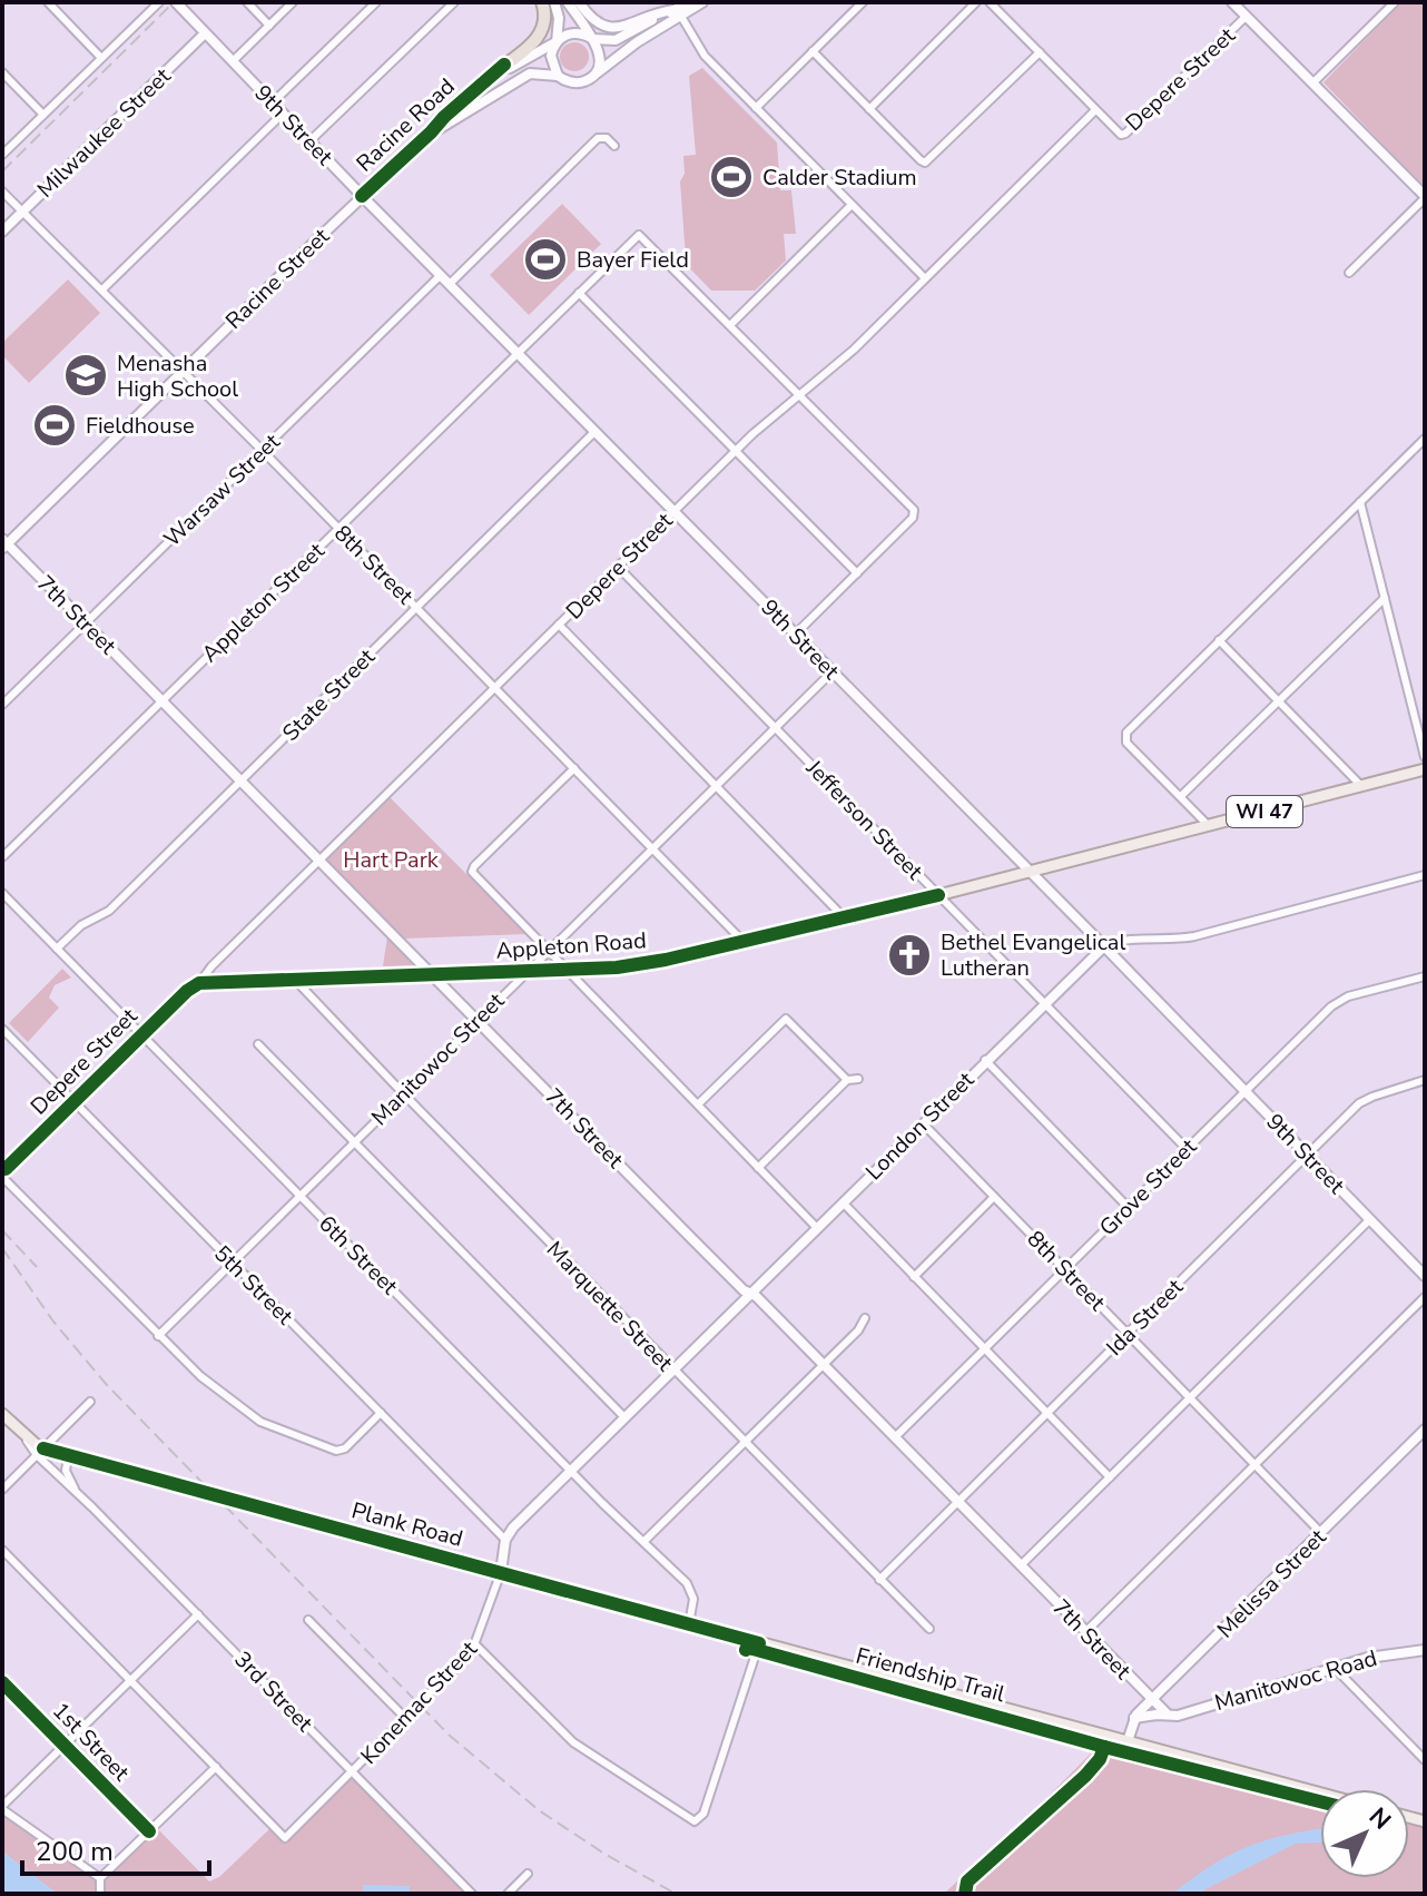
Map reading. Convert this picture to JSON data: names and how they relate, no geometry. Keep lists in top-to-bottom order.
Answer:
{
  "streets": {
    "main road": [
      "Depere Street",
      "WI 47",
      "Appleton Road",
      "Plank Road",
      "3rd Street"
    ],
    "street": [
      "9th Street",
      "Racine Road",
      "Milwaukee Street",
      "Racine Street",
      "Warsaw Street",
      "8th Street",
      "Appleton Street",
      "7th Street",
      "State Street",
      "Jefferson Street",
      "Manitowoc Street",
      "London Street",
      "Grove Street",
      "6th Street",
      "5th Street",
      "Marquette Street",
      "Ida Street",
      "Melissa Street",
      "Manitowoc Road",
      "Konemac Street",
      "1st Street"
    ],
    "cycle path": ["Friendship Trail"]
  },
  "crossings": [
    ["Depere Street", "9th Street"],
    ["Depere Street", "8th Street"],
    ["Depere Street", "7th Street"],
    ["Depere Street", "Jefferson Street"],
    ["Depere Street", "Appleton Road"],
    ["Depere Street", "6th Street"],
    ["Depere Street", "5th Street"],
    ["9th Street", "Racine Road"],
    ["9th Street", "Milwaukee Street"],
    ["9th Street", "Racine Street"],
    ["9th Street", "Warsaw Street"],
    ["9th Street", "Appleton Street"],
    ["9th Street", "State Street"],
    ["9th Street", "Appleton Road"],
    ["9th Street", "Manitowoc Street"],
    ["9th Street", "London Street"],
    ["9th Street", "Grove Street"],
    ["9th Street", "Ida Street"],
    ["Racine Road", "Racine Street"],
    ["Milwaukee Street", "8th Street"],
    ["Racine Street", "8th Street"],
    ["Racine Street", "7th Street"],
    ["Warsaw Street", "8th Street"],
    ["Warsaw Street", "7th Street"],
    ["8th Street", "Appleton Street"],
    ["8th Street", "State Street"],
    ["8th Street", "Appleton Road"],
    ["8th Street", "Manitowoc Street"],
    ["8th Street", "London Street"],
    ["8th Street", "Grove Street"],
    ["8th Street", "Ida Street"],
    ["8th Street", "Melissa Street"],
    ["Appleton Street", "7th Street"],
    ["7th Street", "State Street"],
    ["7th Street", "Appleton Road"],
    ["7th Street", "Manitowoc Street"],
    ["7th Street", "London Street"],
    ["7th Street", "Grove Street"],
    ["7th Street", "Ida Street"],
    ["7th Street", "Melissa Street"],
    ["7th Street", "Manitowoc Road"],
    ["State Street", "6th Street"],
    ["Jefferson Street", "Appleton Road"],
    ["Jefferson Street", "Manitowoc Street"],
    ["Jefferson Street", "London Street"],
    ["Jefferson Street", "Grove Street"],
    ["Appleton Road", "Manitowoc Street"],
    ["Appleton Road", "Marquette Street"],
    ["Manitowoc Street", "6th Street"],
    ["Manitowoc Street", "5th Street"],
    ["Manitowoc Street", "Marquette Street"],
    ["London Street", "6th Street"],
    ["London Street", "5th Street"],
    ["London Street", "Marquette Street"],
    ["London Street", "Konemac Street"],
    ["6th Street", "Plank Road"],
    ["5th Street", "Konemac Street"],
    ["Marquette Street", "Ida Street"],
    ["Plank Road", "Melissa Street"],
    ["Plank Road", "3rd Street"],
    ["Plank Road", "Konemac Street"],
    ["Melissa Street", "Manitowoc Road"],
    ["3rd Street", "Konemac Street"]
  ],
  "parks": ["Hart Park"],
  "places": {
    "sports": ["Calder Stadium", "Bayer Field", "Fieldhouse"],
    "school or university": ["Menasha High School"],
    "church": ["Bethel Evangelical Lutheran"]
  },
  "scale_bar": "200 m",
  "north": "top right"
}
